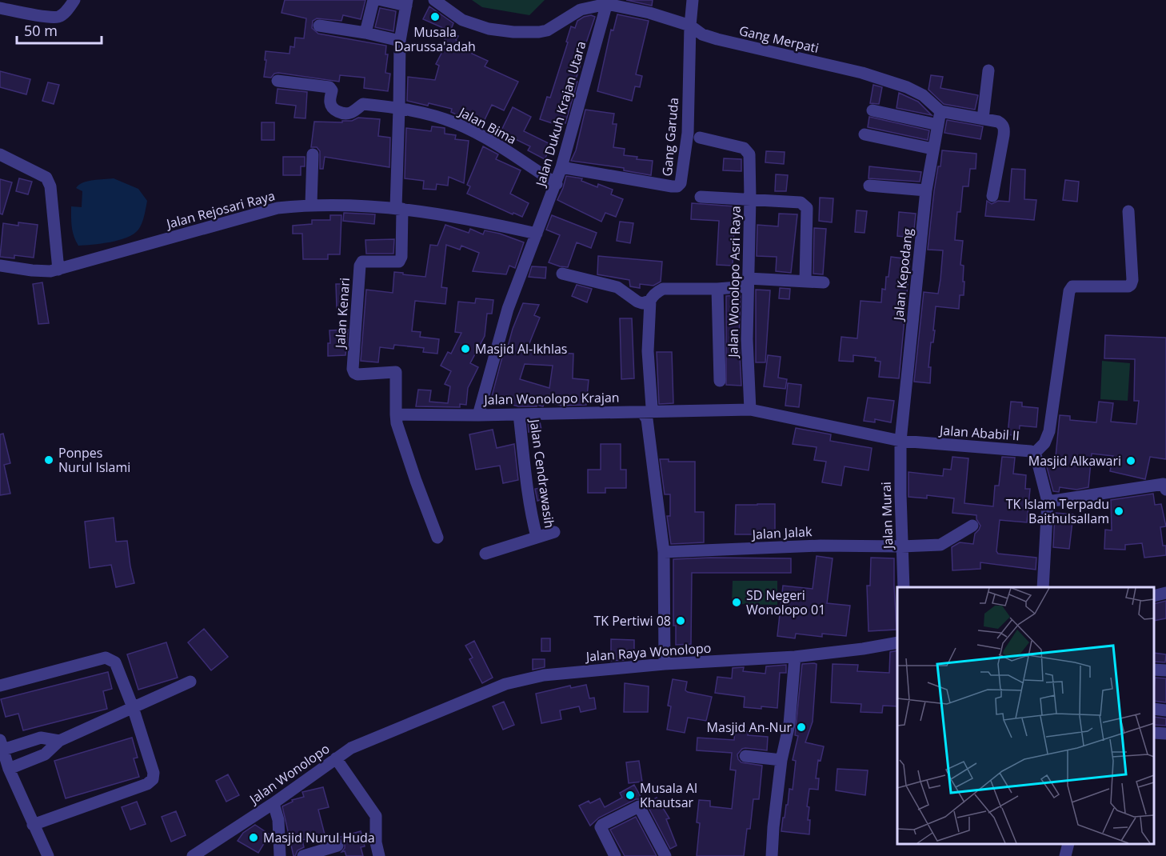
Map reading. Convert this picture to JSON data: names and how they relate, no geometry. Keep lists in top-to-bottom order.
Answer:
{
  "streets": {
    "street": [
      "Gang Merpati",
      "Jalan Dukuh Krajan Utara",
      "Jalan Bima",
      "Gang Garuda",
      "Jalan Rejosari Raya",
      "Jalan Kepodang",
      "Jalan Wonolopo Asri Raya",
      "Jalan Kenari",
      "Jalan Wonolopo Krajan",
      "Jalan Ababil II",
      "Jalan Cendrawasih",
      "Jalan Murai",
      "Jalan Jalak",
      "Jalan Raya Wonolopo",
      "Jalan Wonolopo"
    ]
  },
  "crossings": [
    ["Gang Merpati", "Jalan Dukuh Krajan Utara"],
    ["Gang Merpati", "Gang Garuda"],
    ["Gang Merpati", "Jalan Kepodang"],
    ["Jalan Dukuh Krajan Utara", "Jalan Bima"],
    ["Jalan Dukuh Krajan Utara", "Gang Garuda"],
    ["Jalan Dukuh Krajan Utara", "Jalan Rejosari Raya"],
    ["Jalan Dukuh Krajan Utara", "Jalan Wonolopo Krajan"],
    ["Jalan Rejosari Raya", "Jalan Kenari"],
    ["Jalan Rejosari Raya", "Jalan Wonolopo Krajan"],
    ["Jalan Kepodang", "Jalan Wonolopo Krajan"],
    ["Jalan Kepodang", "Jalan Ababil II"],
    ["Jalan Kepodang", "Jalan Murai"],
    ["Jalan Wonolopo Asri Raya", "Jalan Wonolopo Krajan"],
    ["Jalan Wonolopo Krajan", "Jalan Ababil II"],
    ["Jalan Wonolopo Krajan", "Jalan Cendrawasih"],
    ["Jalan Wonolopo Krajan", "Jalan Murai"],
    ["Jalan Ababil II", "Jalan Murai"],
    ["Jalan Murai", "Jalan Jalak"],
    ["Jalan Raya Wonolopo", "Jalan Wonolopo"]
  ],
  "places": [
    "Musala Darussa'adah",
    "Masjid Al-Ikhlas",
    "Ponpes Nurul Islami",
    "Masjid Alkawari",
    "TK Islam Terpadu Baithulsallam",
    "SD Negeri Wonolopo 01",
    "TK Pertiwi 08",
    "Masjid An-Nur",
    "Musala Al Khautsar",
    "Masjid Nurul Huda"
  ],
  "scale_bar": "50 m"
}
